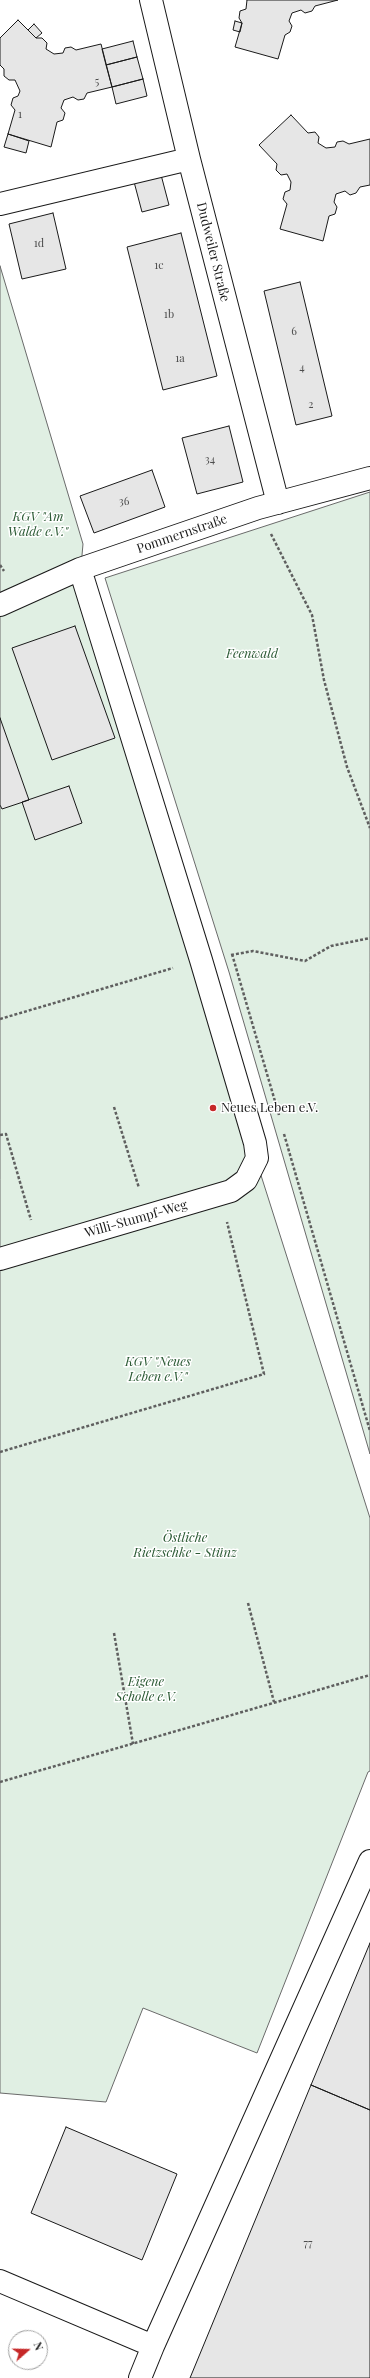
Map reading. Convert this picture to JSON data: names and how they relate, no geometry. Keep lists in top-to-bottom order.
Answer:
{
  "streets": {
    "street": ["Dudweiler Straße", "Pommernstraße", "Willi-Stumpf-Weg"]
  },
  "crossings": [
    ["Dudweiler Straße", "Pommernstraße"]
  ],
  "parks": [
    "KGV \"Am Walde e.V.\"",
    "Feenwald",
    "KGV \"Neues Leben e.V.\"",
    "Östliche Rietzschke - Stünz",
    "Eigene Scholle e.V."
  ],
  "places": ["Neues Leben e.V."],
  "house_numbers": [
    "5",
    "1",
    "1d",
    "1c",
    "1b",
    "6",
    "1a",
    "4",
    "2",
    "34",
    "36",
    "77"
  ],
  "north": "right"
}
